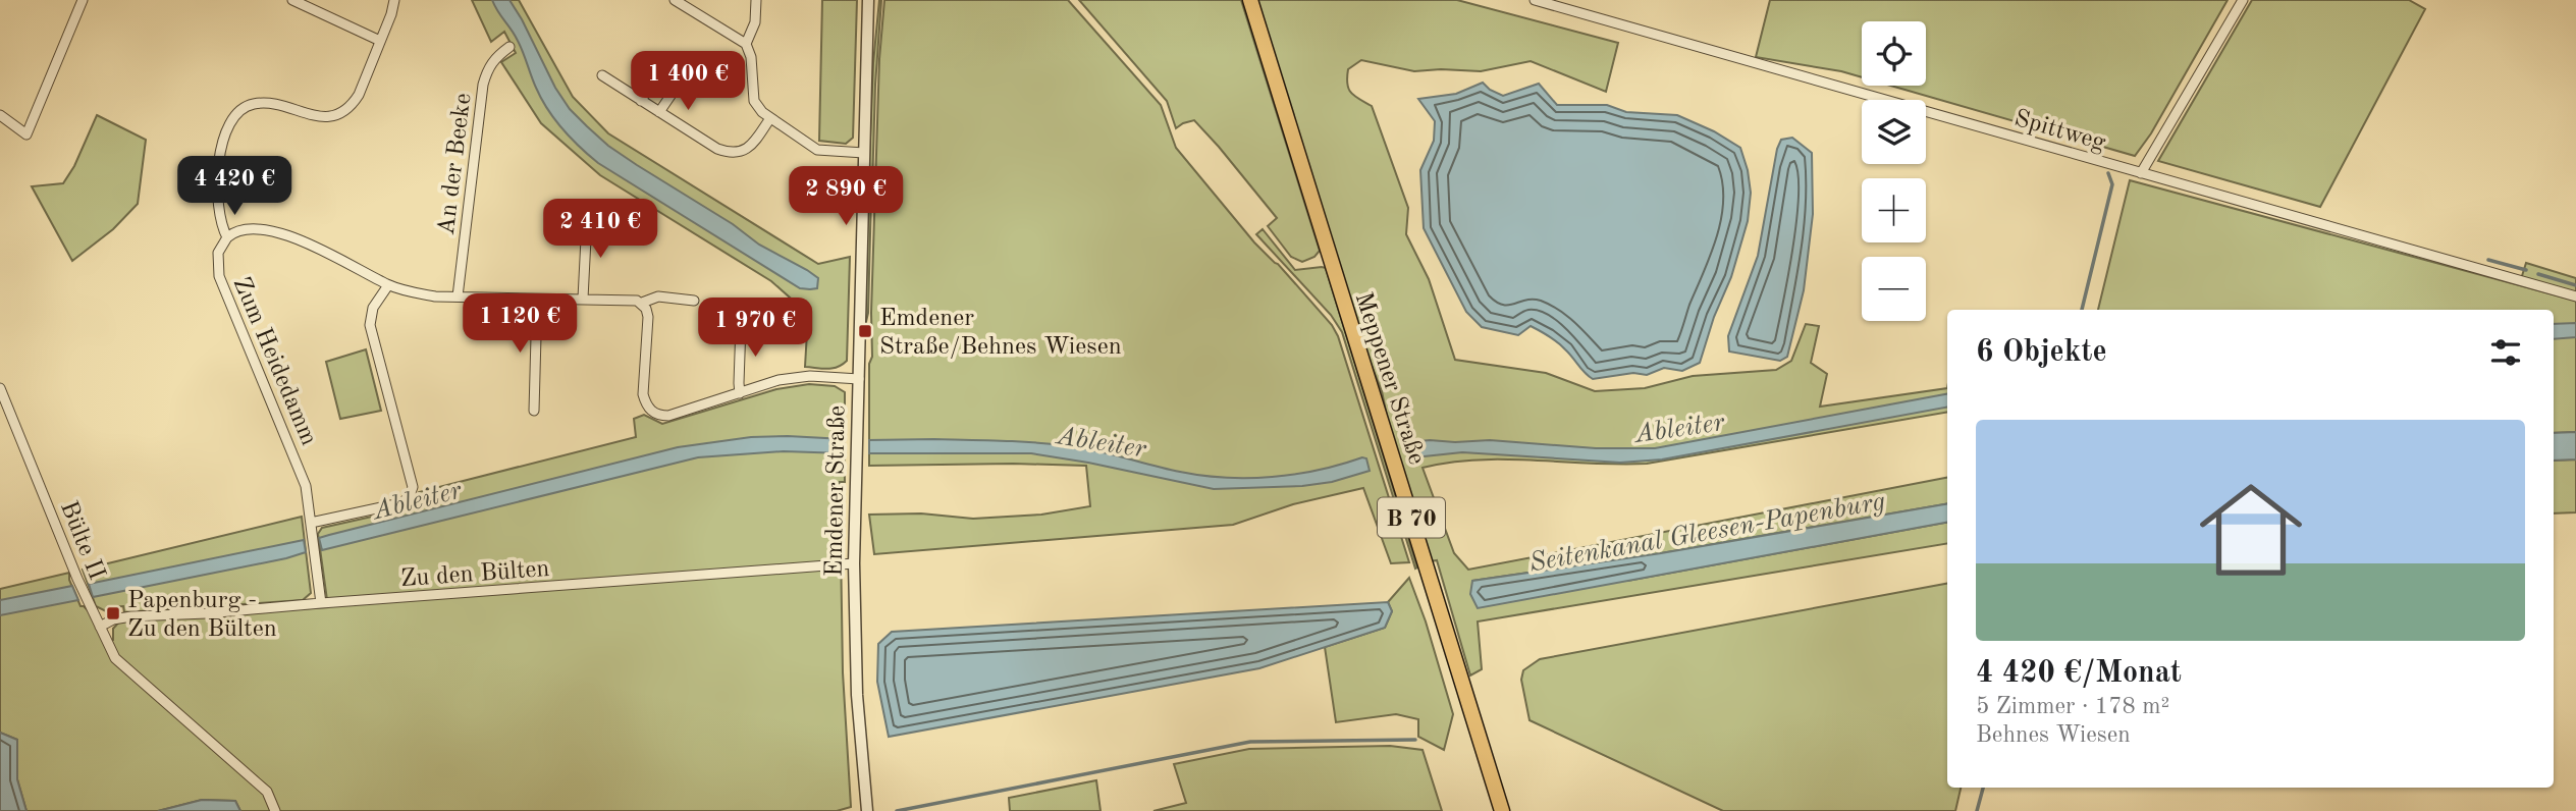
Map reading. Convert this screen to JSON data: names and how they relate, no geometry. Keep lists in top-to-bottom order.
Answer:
{
  "streets": {
    "main road": ["Meppener Straße", "B 70"],
    "street": [
      "Spittweg",
      "An der Beeke",
      "Zum Heidedamm",
      "Emdener Straße",
      "Bülte II",
      "Zu den Bülten"
    ]
  },
  "crossings": [
    ["Zum Heidedamm", "Zu den Bülten"],
    ["Emdener Straße", "Zu den Bülten"],
    ["Bülte II", "Zu den Bülten"]
  ],
  "water": ["Ableiter", "Seitenkanal Gleesen-Papenburg"],
  "places": {
    "transit": ["Emdener Straße/Behnes Wiesen", "Papenburg - Zu den Bülten"]
  },
  "page": {
    "map_buttons": ["+", "−"],
    "price": [
      "1 400 €",
      "4 420 €",
      "2 890 €",
      "2 410 €",
      "1 120 €",
      "1 970 €"
    ],
    "heading": "6 Objekte",
    "list": [
      {
        "name": "4 420 €/Monat",
        "note": "5 Zimmer · 178 m² · Behnes Wiesen"
      }
    ]
  }
}
